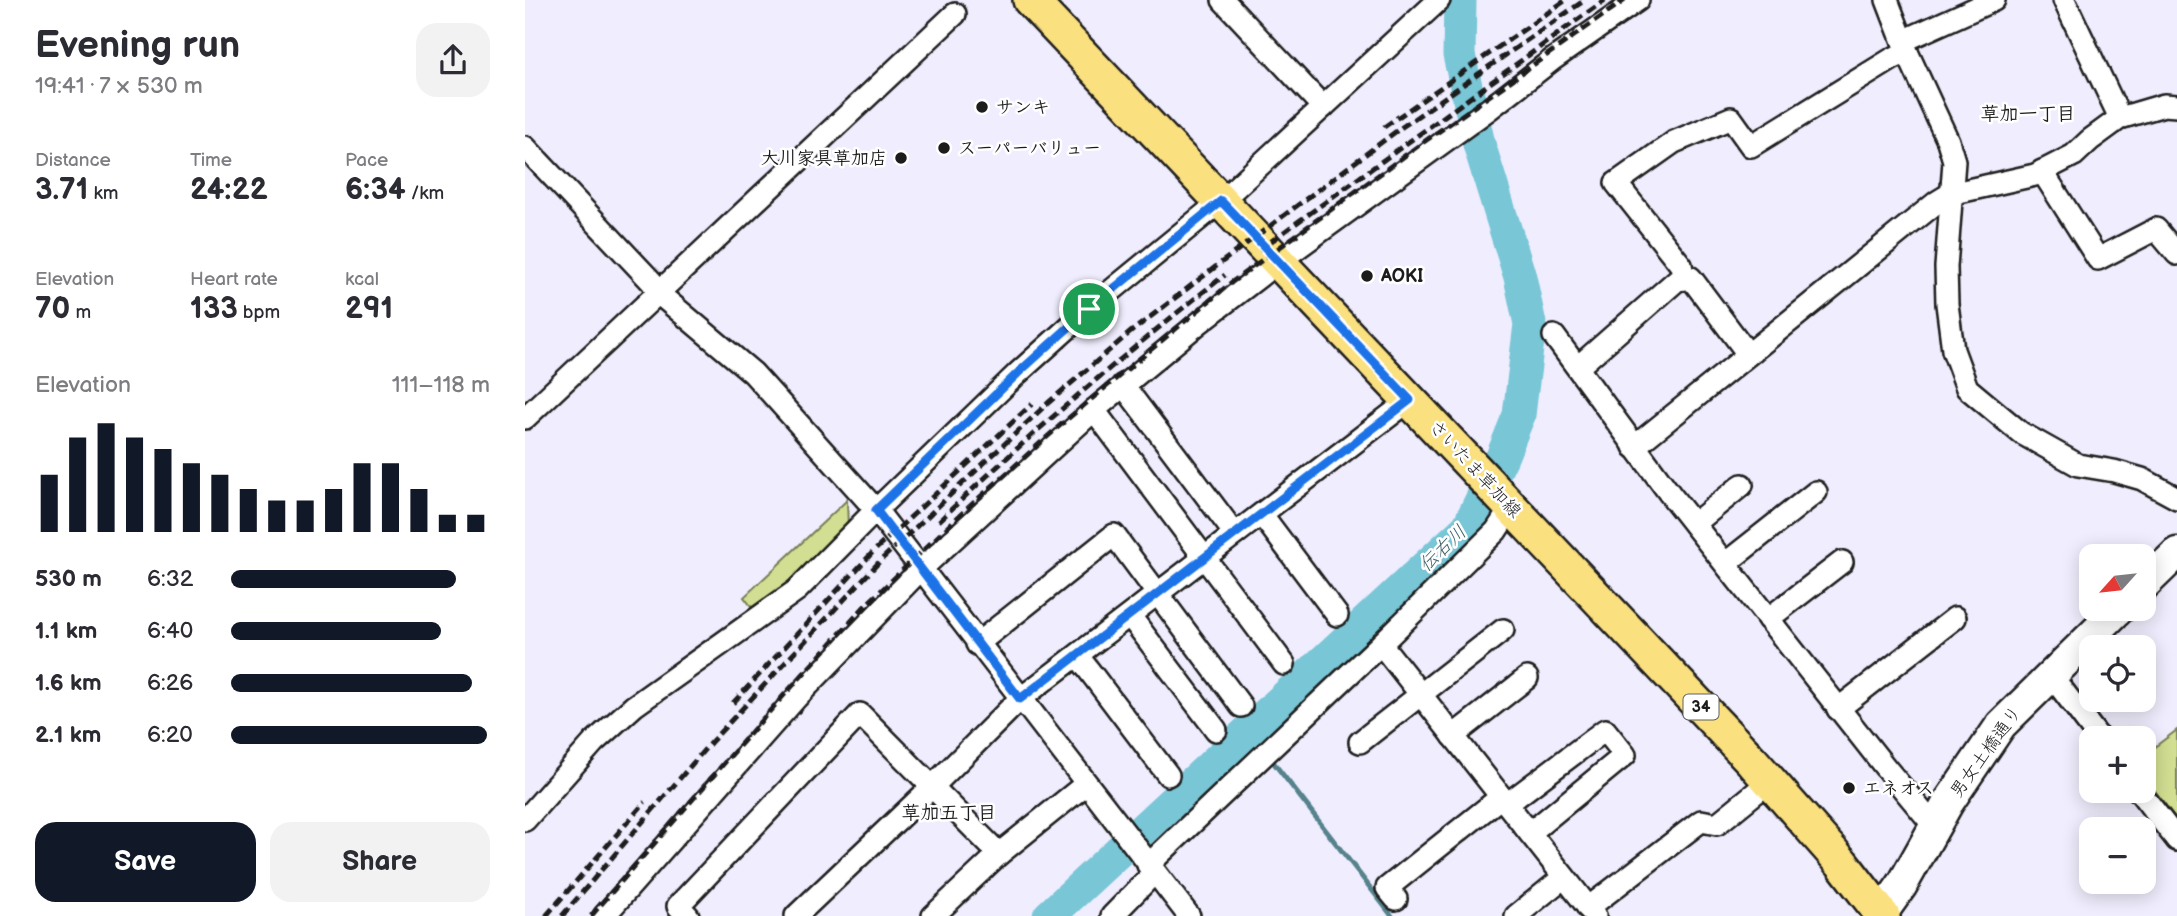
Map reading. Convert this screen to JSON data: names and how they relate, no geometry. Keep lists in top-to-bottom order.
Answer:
{
  "streets": {
    "main road": ["さいたま草加線", "34"],
    "street": ["男女土橋通り"]
  },
  "crossings": [
    ["さいたま草加線", "男女土橋通り"]
  ],
  "districts": ["草加一丁目", "草加五丁目"],
  "water": ["伝右川"],
  "places": [
    "サンキ",
    "スーパーバリュー",
    "大川家具草加店",
    "AOKI",
    "エネオス"
  ],
  "north": "bottom left",
  "page": {
    "heading": ["Evening run", "19:41 · 7 × 530 m"],
    "stats": [
      ["Distance", "3.71 km"],
      ["Time", "24:22"],
      ["Pace", "6:34 /km"],
      ["Elevation", "70 m"],
      ["Heart rate", "133 bpm"],
      ["kcal", "291"]
    ],
    "chart": ["Elevation", "111–118 m"],
    "map_buttons": ["+", "−"],
    "list": [
      {
        "name": "530 m",
        "note": "6:32"
      },
      {
        "name": "1.1 km",
        "note": "6:40"
      },
      {
        "name": "1.6 km",
        "note": "6:26"
      },
      {
        "name": "2.1 km",
        "note": "6:20"
      }
    ],
    "buttons": ["Save", "Share"]
  }
}
